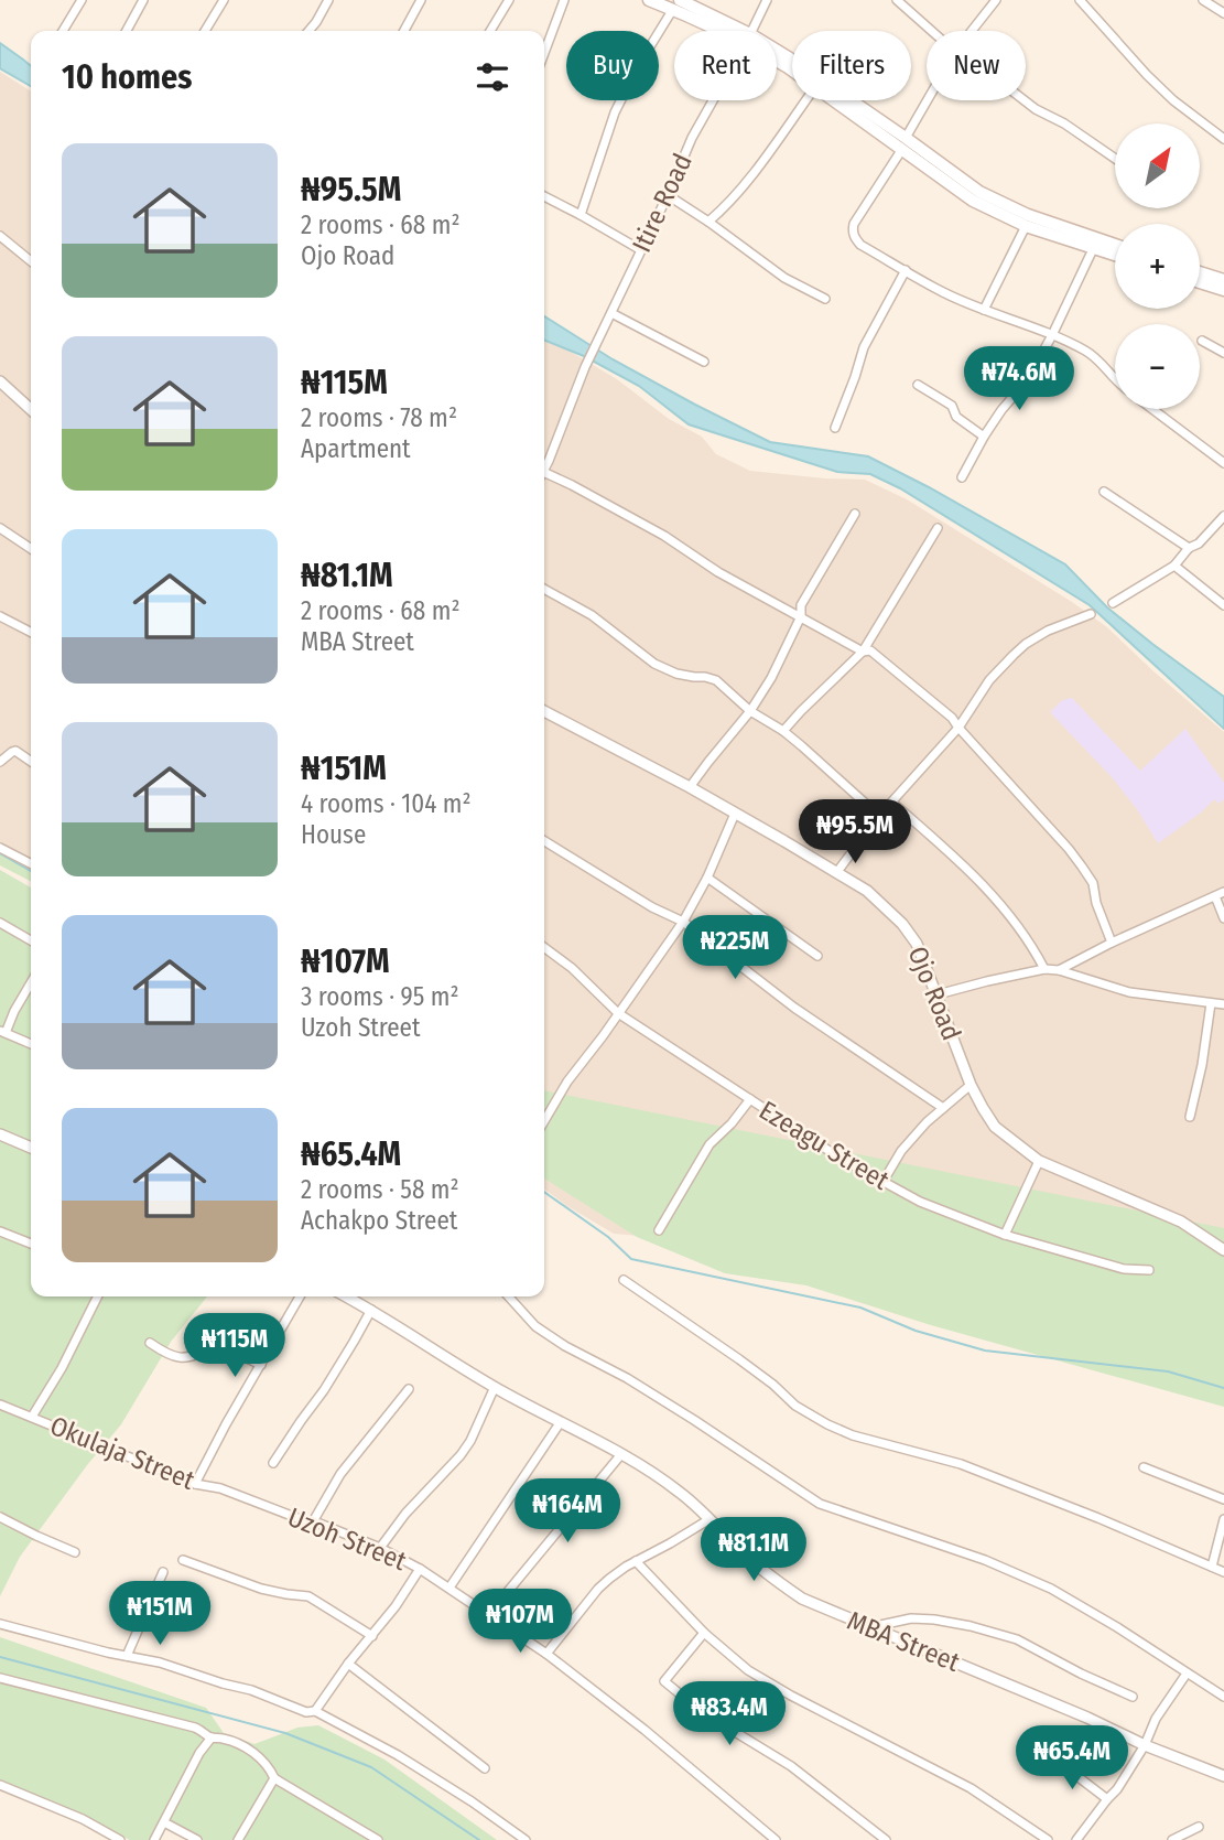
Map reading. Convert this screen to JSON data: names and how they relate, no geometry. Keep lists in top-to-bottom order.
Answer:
{
  "streets": {
    "street": [
      "Itire Road",
      "Ojo Road",
      "Ezeagu Street",
      "Okulaja Street",
      "Uzoh Street",
      "MBA Street"
    ]
  },
  "crossings": [
    ["Okulaja Street", "Uzoh Street"]
  ],
  "north": "top right",
  "page": {
    "chip": [
      "Buy",
      "Rent",
      "Filters",
      "New"
    ],
    "heading": "10 homes",
    "map_buttons": ["+", "−"],
    "list": [
      {
        "name": "₦95.5M",
        "note": "2 rooms · 68 m² · Ojo Road"
      },
      {
        "name": "₦115M",
        "note": "2 rooms · 78 m² · Apartment"
      },
      {
        "name": "₦81.1M",
        "note": "2 rooms · 68 m² · MBA Street"
      },
      {
        "name": "₦151M",
        "note": "4 rooms · 104 m² · House"
      },
      {
        "name": "₦107M",
        "note": "3 rooms · 95 m² · Uzoh Street"
      },
      {
        "name": "₦65.4M",
        "note": "2 rooms · 58 m² · Achakpo Street"
      }
    ],
    "price": [
      "₦74.6M",
      "₦95.5M",
      "₦225M",
      "₦115M",
      "₦164M",
      "₦81.1M",
      "₦151M",
      "₦107M",
      "₦83.4M",
      "₦65.4M"
    ]
  }
}
